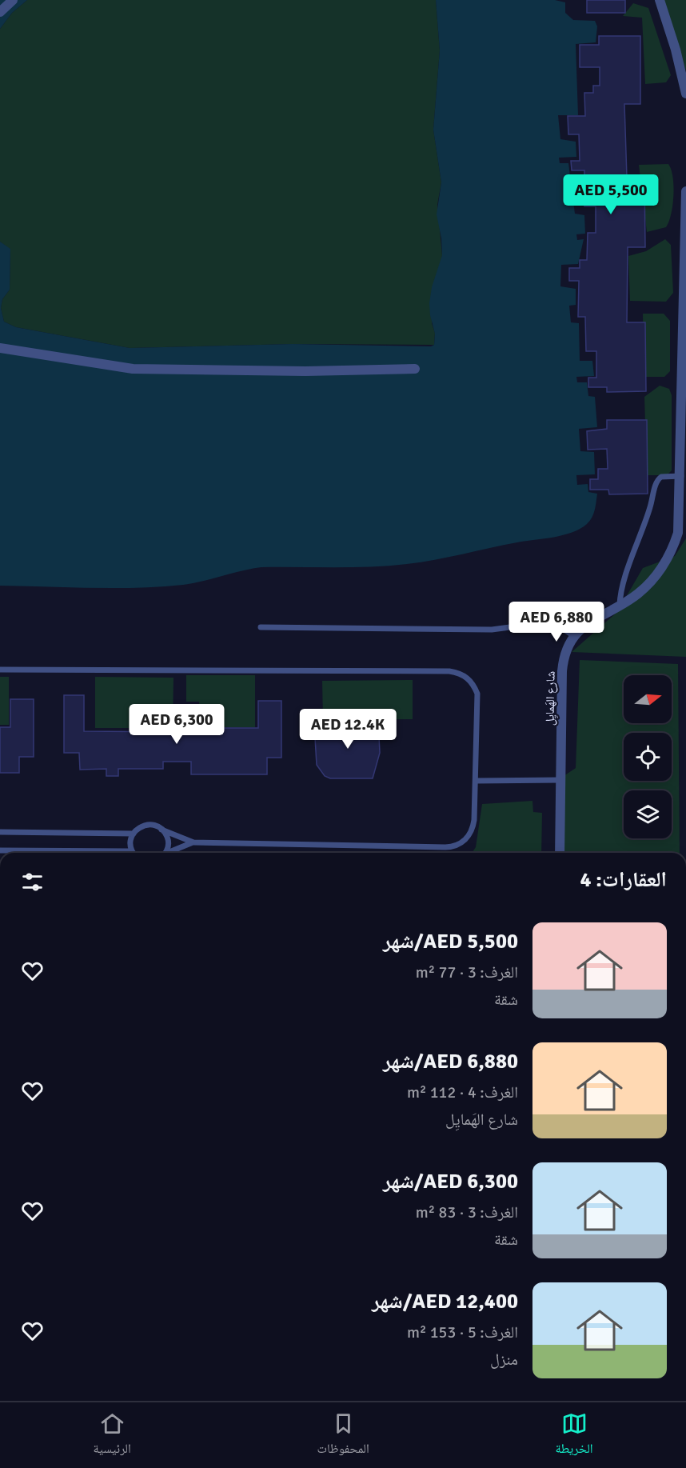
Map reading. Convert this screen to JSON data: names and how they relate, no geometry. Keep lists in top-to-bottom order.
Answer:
{
  "streets": {
    "street": ["شارع الهَمايِل"]
  },
  "north": "right",
  "page": {
    "price": [
      "AED 5,500",
      "AED 6,880",
      "AED 6,300",
      "AED 12.4K"
    ],
    "heading": "العقارات: 4",
    "list": [
      {
        "name": "AED 5,500/شهر",
        "note": "الغرف: 3 · 77 m² · شقة"
      },
      {
        "name": "AED 6,880/شهر",
        "note": "الغرف: 4 · 112 m² · شارع الهَمايِل"
      },
      {
        "name": "AED 6,300/شهر",
        "note": "الغرف: 3 · 83 m² · شقة"
      },
      {
        "name": "AED 12,400/شهر",
        "note": "الغرف: 5 · 153 m² · منزل"
      }
    ],
    "tabs": ["الخريطة", "المحفوظات", "الرئيسية"]
  }
}
